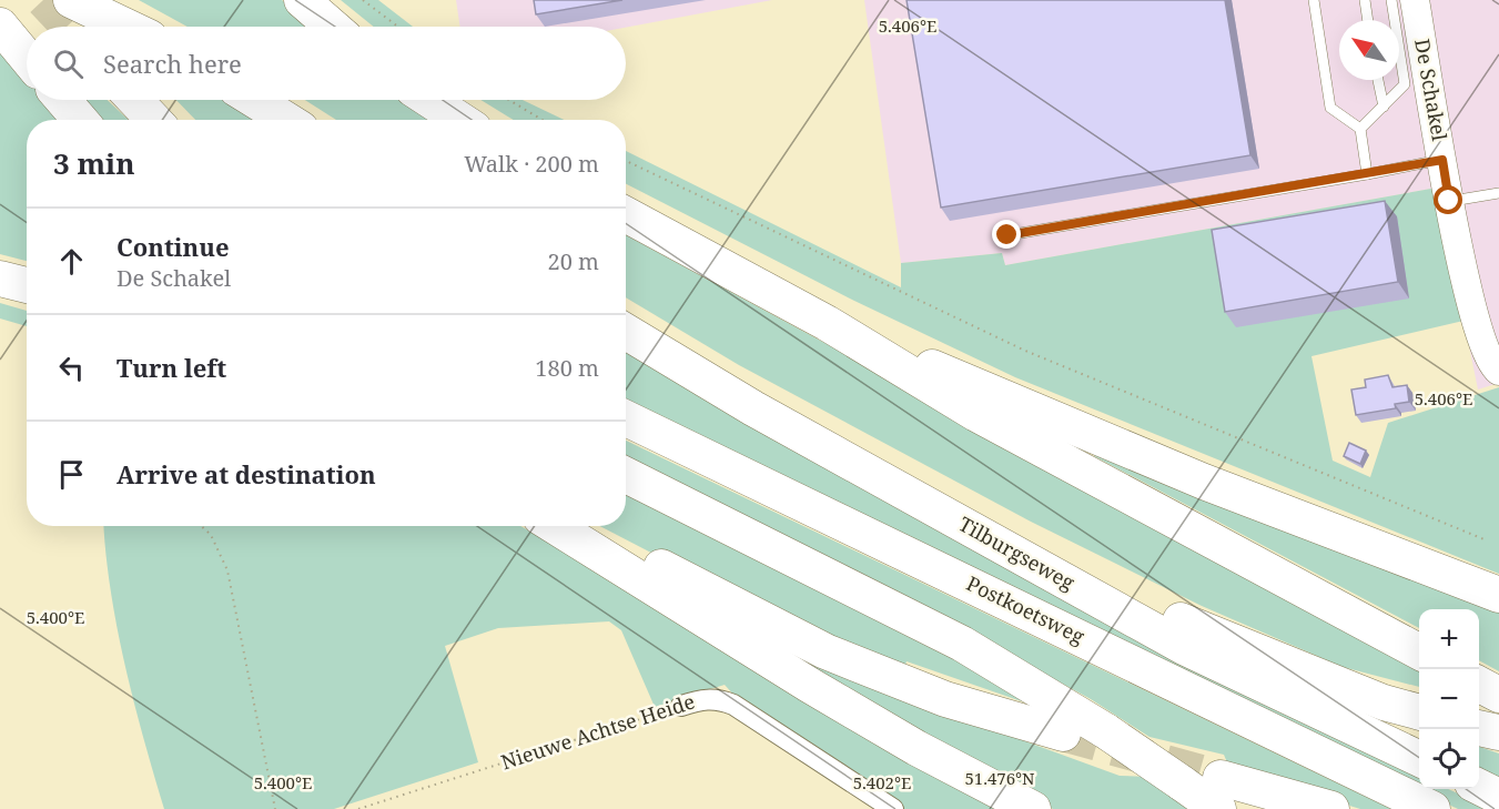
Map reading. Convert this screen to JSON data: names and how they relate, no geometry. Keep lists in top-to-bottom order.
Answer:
{
  "streets": {
    "highway": ["Tilburgseweg", "Postkoetsweg"],
    "street": ["De Schakel", "Nieuwe Achtse Heide"]
  },
  "north": "top left",
  "page": {
    "search": "Search here",
    "heading": ["3 min", "Walk · 200 m"],
    "list": [
      ["Continue", "De Schakel", "20 m"],
      ["Turn left", "180 m"],
      "Arrive at destination"
    ],
    "map_buttons": ["+", "−"]
  },
  "coordinates": [
    "5.406°E",
    "5.400°E",
    "51.476°N",
    "5.402°E"
  ]
}
